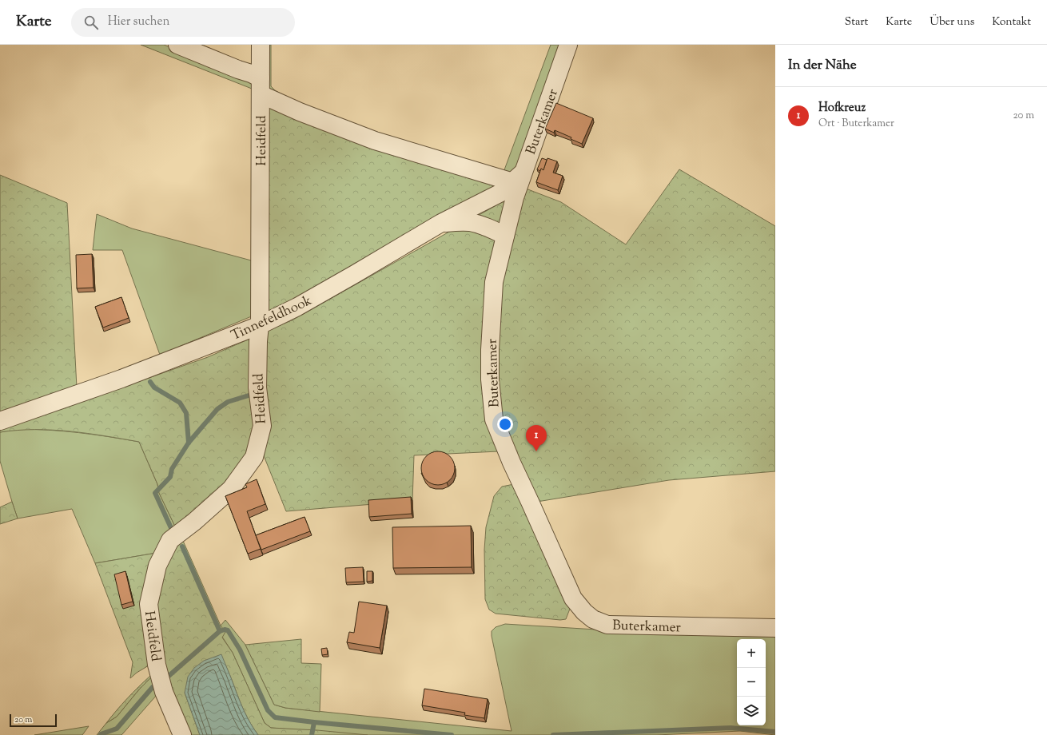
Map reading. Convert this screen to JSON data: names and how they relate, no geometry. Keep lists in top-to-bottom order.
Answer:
{
  "streets": {
    "street": ["Buterkamer", "Heidfeld", "Tinnefeldhook"]
  },
  "crossings": [
    ["Buterkamer", "Heidfeld"],
    ["Buterkamer", "Tinnefeldhook"],
    ["Heidfeld", "Tinnefeldhook"]
  ],
  "scale_bar": "20 m",
  "page": {
    "header": "Karte",
    "search": "Hier suchen",
    "nav": [
      "Start",
      "Karte",
      "Über uns",
      "Kontakt"
    ],
    "heading": "In der Nähe",
    "list": [
      {
        "mark": "1",
        "name": "Hofkreuz",
        "note": "Ort · Buterkamer",
        "value": "20 m"
      }
    ],
    "pins": "1",
    "map_buttons": ["+", "−"],
    "scale": "20 m"
  }
}
